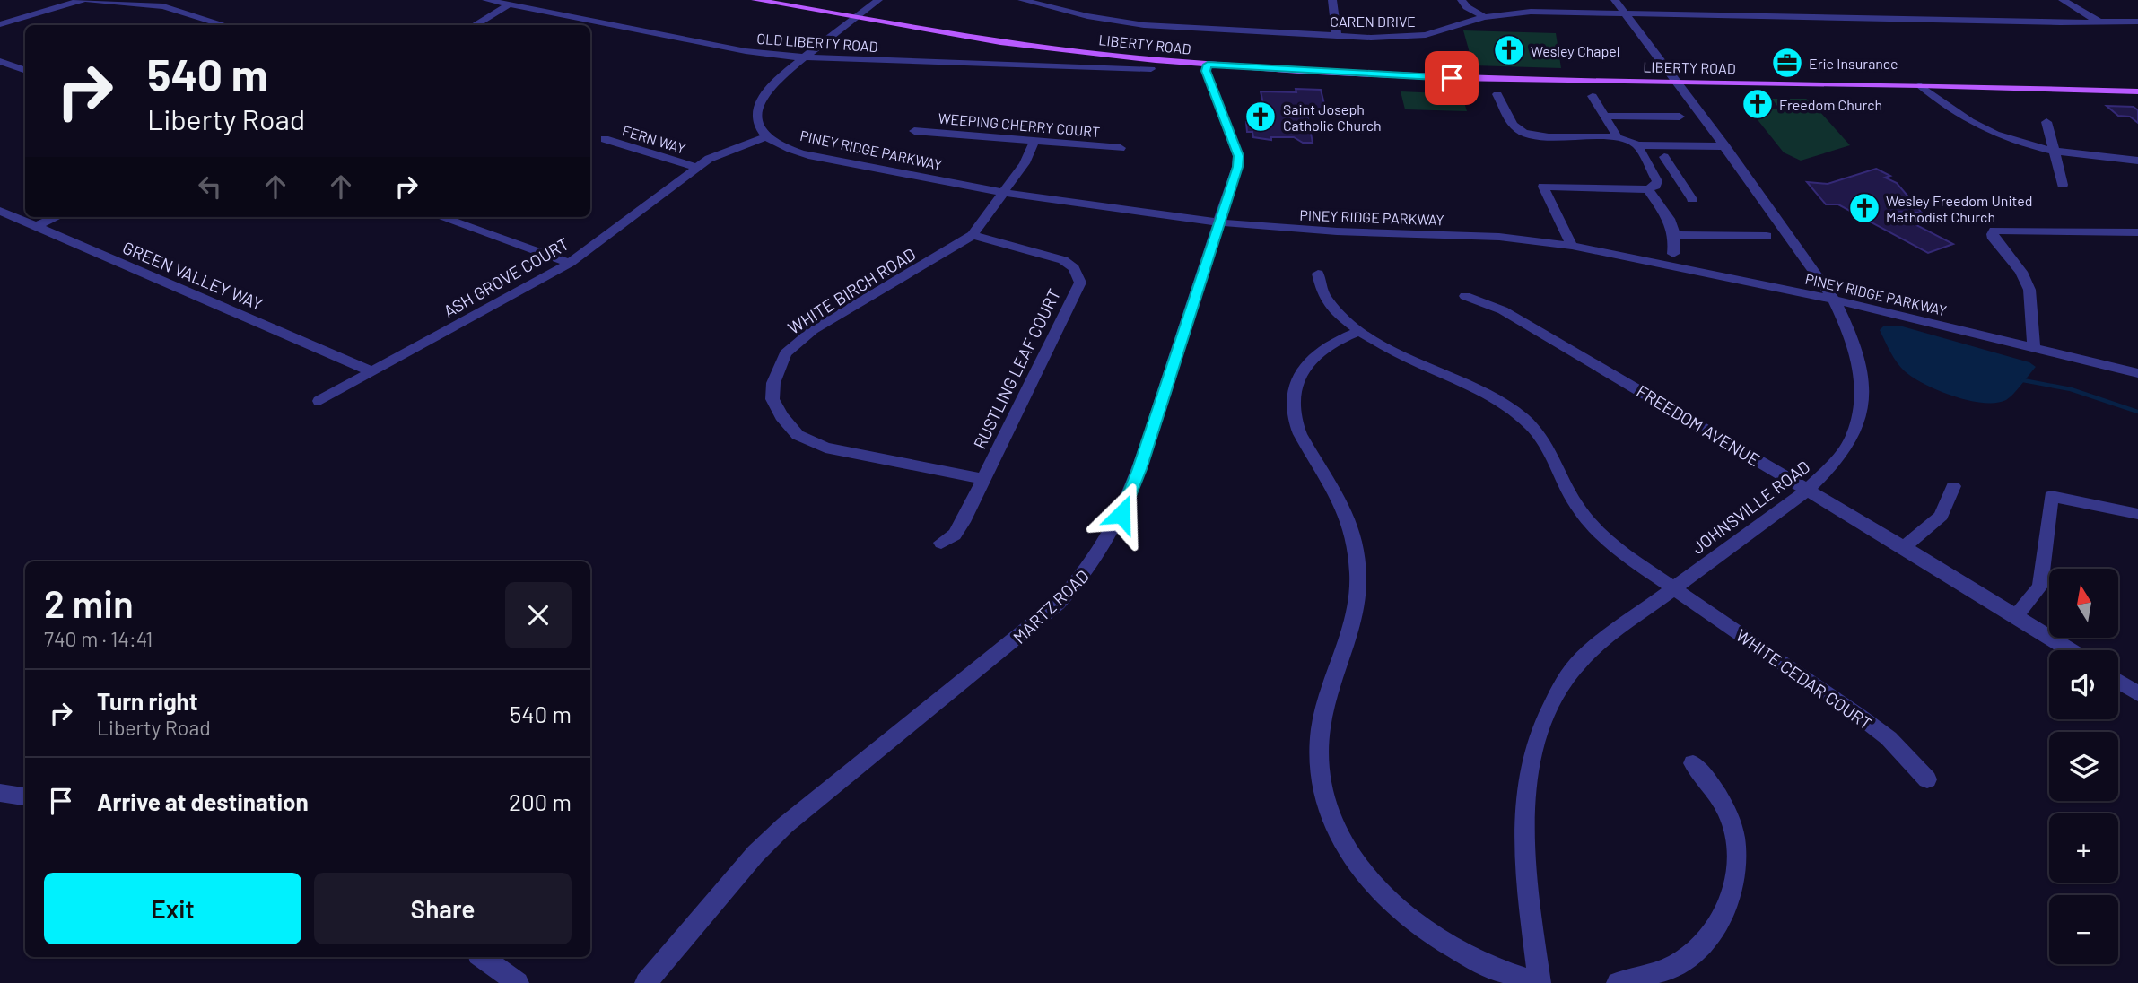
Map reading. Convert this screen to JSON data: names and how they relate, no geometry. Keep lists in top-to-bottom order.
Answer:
{
  "streets": {
    "main road": ["LIBERTY ROAD"],
    "street": [
      "CAREN DRIVE",
      "OLD LIBERTY ROAD",
      "WEEPING CHERRY COURT",
      "FERN WAY",
      "PINEY RIDGE PARKWAY",
      "GREEN VALLEY WAY",
      "ASH GROVE COURT",
      "WHITE BIRCH ROAD",
      "RUSTLING LEAF COURT",
      "FREEDOM AVENUE",
      "JOHNSVILLE ROAD",
      "MARTZ ROAD",
      "WHITE CEDAR COURT"
    ]
  },
  "crossings": [
    ["CAREN DRIVE", "JOHNSVILLE ROAD"],
    ["LIBERTY ROAD", "JOHNSVILLE ROAD"],
    ["LIBERTY ROAD", "MARTZ ROAD"],
    ["WEEPING CHERRY COURT", "WHITE BIRCH ROAD"],
    ["FERN WAY", "ASH GROVE COURT"],
    ["PINEY RIDGE PARKWAY", "ASH GROVE COURT"],
    ["PINEY RIDGE PARKWAY", "WHITE BIRCH ROAD"],
    ["PINEY RIDGE PARKWAY", "JOHNSVILLE ROAD"],
    ["PINEY RIDGE PARKWAY", "MARTZ ROAD"],
    ["GREEN VALLEY WAY", "ASH GROVE COURT"],
    ["WHITE BIRCH ROAD", "RUSTLING LEAF COURT"],
    ["FREEDOM AVENUE", "JOHNSVILLE ROAD"],
    ["JOHNSVILLE ROAD", "WHITE CEDAR COURT"]
  ],
  "places": {
    "church": [
      "Wesley Chapel",
      "Freedom Church",
      "Saint Joseph Catholic Church",
      "Wesley Freedom United Methodist Church"
    ],
    "office": ["Erie Insurance"]
  },
  "north": "top",
  "page": {
    "turn": ["540 m", "Liberty Road"],
    "heading": ["2 min", "740 m · 14:41"],
    "map_buttons": ["+", "−"],
    "list": [
      {
        "name": "Turn right",
        "note": "Liberty Road",
        "value": "540 m"
      },
      {
        "name": "Arrive at destination",
        "value": "200 m"
      }
    ],
    "buttons": ["Exit", "Share"]
  }
}
